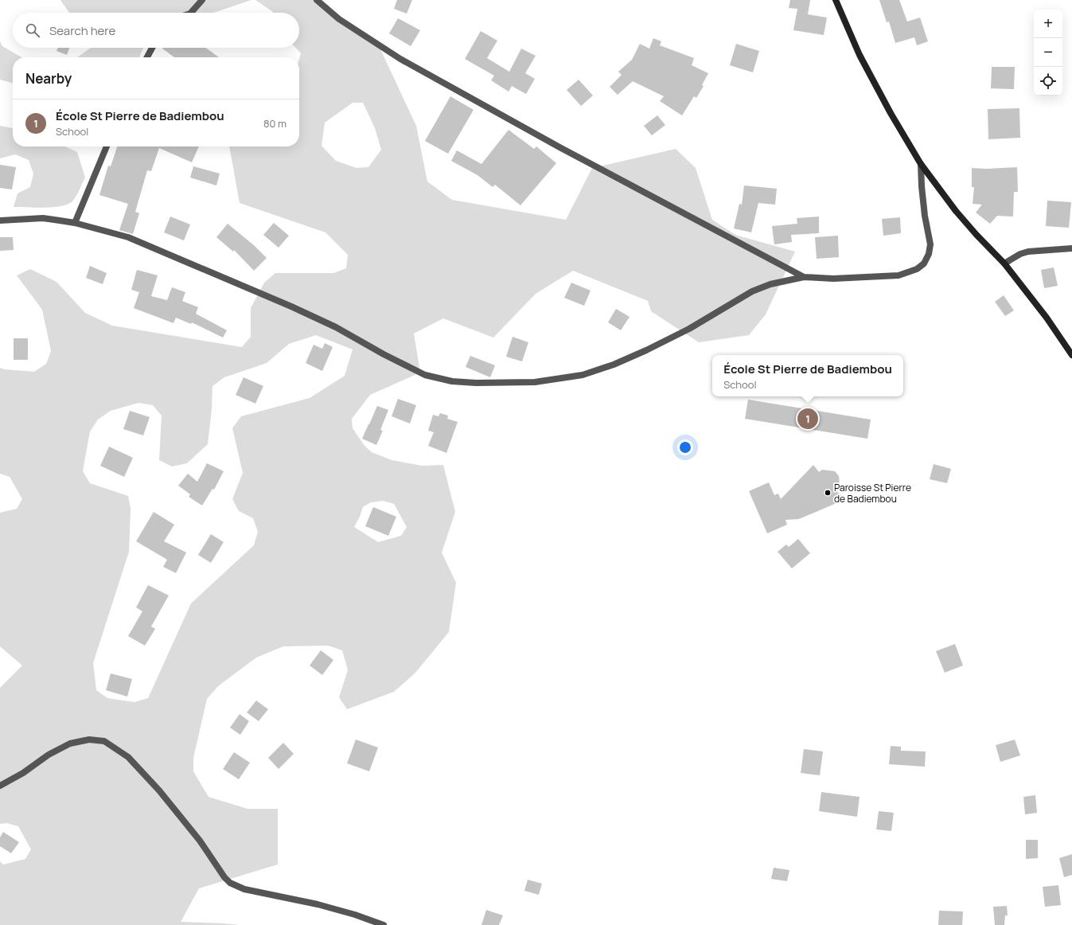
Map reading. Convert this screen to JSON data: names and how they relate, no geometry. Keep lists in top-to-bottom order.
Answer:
{
  "places": ["Paroisse St Pierre de Badiembou"],
  "page": {
    "map_buttons": ["+", "−"],
    "search": "Search here",
    "heading": "Nearby",
    "list": [
      {
        "mark": "1",
        "name": "École St Pierre de Badiembou",
        "note": "School",
        "value": "80 m"
      }
    ],
    "popup": ["École St Pierre de Badiembou", "School"],
    "pins": "1"
  }
}
